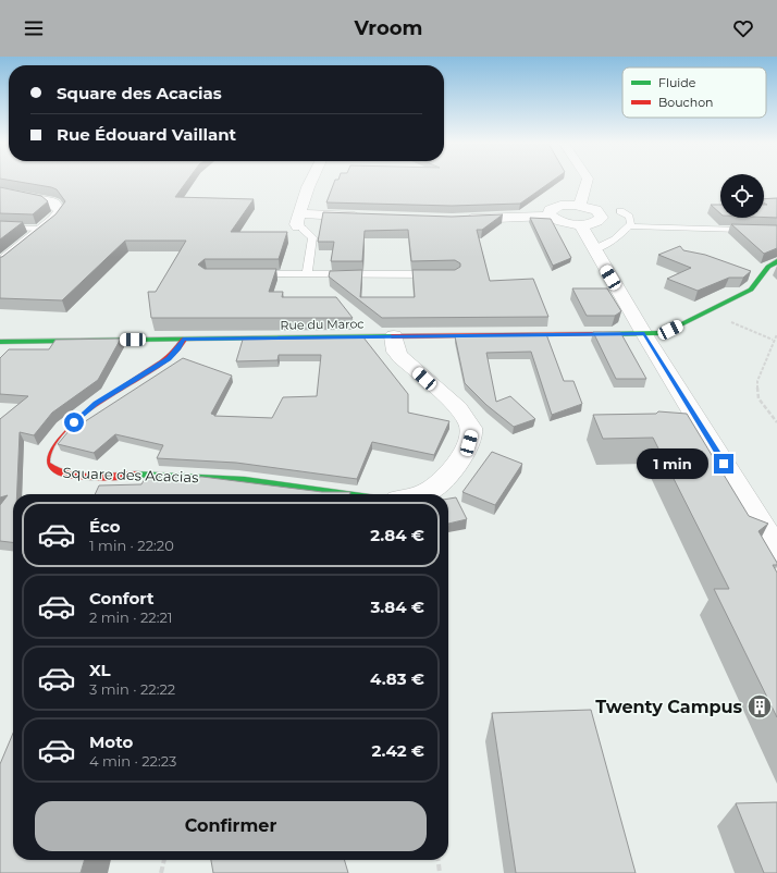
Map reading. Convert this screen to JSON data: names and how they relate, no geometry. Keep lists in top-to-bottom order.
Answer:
{
  "streets": {
    "street": ["Rue du Maroc", "Square des Acacias"]
  },
  "crossings": [
    ["Rue du Maroc", "Square des Acacias"]
  ],
  "places": {
    "building": ["Twenty Campus"]
  },
  "legend": ["Fluide", "Bouchon"],
  "page": {
    "header": "Vroom",
    "banner": ["Square des Acacias", "Rue Édouard Vaillant"],
    "bubble": "1 min",
    "list": [
      {
        "name": "Éco",
        "note": "1 min · 22:20",
        "value": "2.84 €"
      },
      {
        "name": "Confort",
        "note": "2 min · 22:21",
        "value": "3.84 €"
      },
      {
        "name": "XL",
        "note": "3 min · 22:22",
        "value": "4.83 €"
      },
      {
        "name": "Moto",
        "note": "4 min · 22:23",
        "value": "2.42 €"
      }
    ],
    "buttons": "Confirmer"
  }
}
